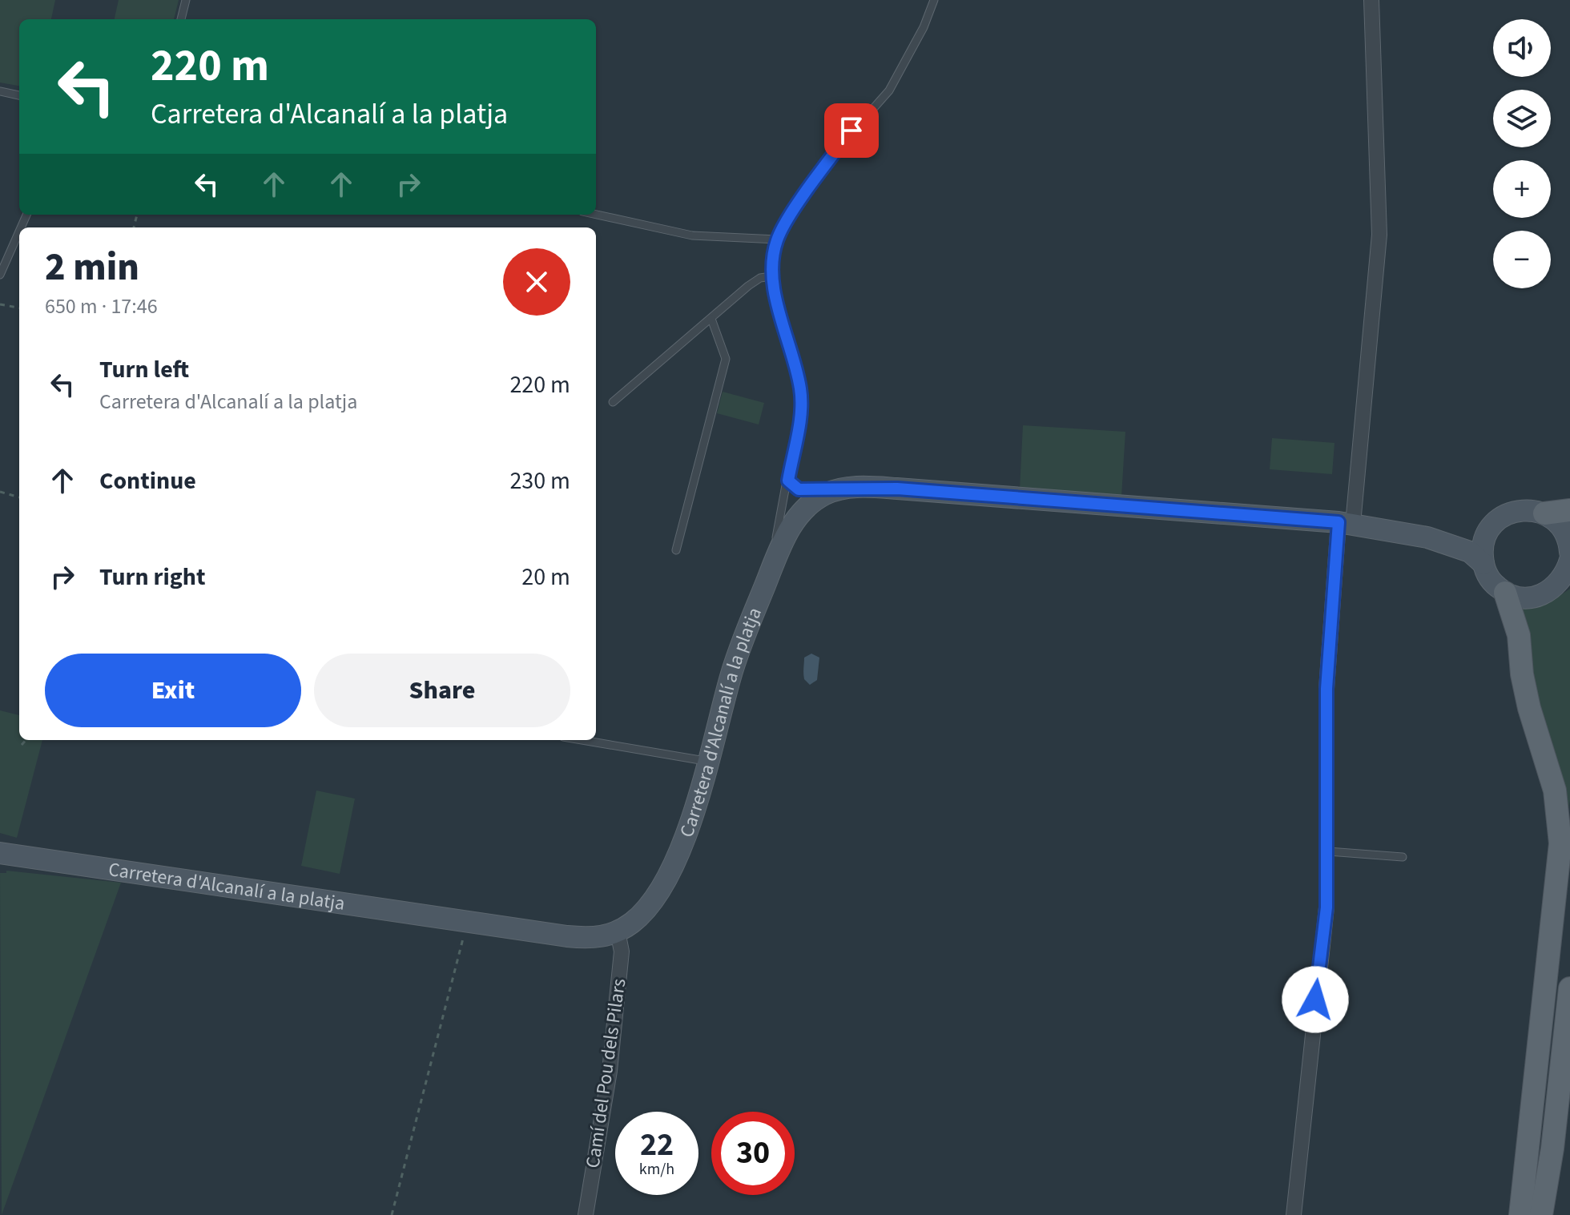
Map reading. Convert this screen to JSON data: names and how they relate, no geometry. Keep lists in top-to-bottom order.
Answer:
{
  "streets": {
    "main road": ["Carretera d'Alcanalí a la platja"],
    "street": ["Camí del Pou dels Pilars"]
  },
  "crossings": [
    ["Carretera d'Alcanalí a la platja", "Camí del Pou dels Pilars"]
  ],
  "page": {
    "map_buttons": ["+", "−"],
    "turn": ["220 m", "Carretera d'Alcanalí a la platja"],
    "heading": ["2 min", "650 m · 17:46"],
    "list": [
      {
        "name": "Turn left",
        "note": "Carretera d'Alcanalí a la platja",
        "value": "220 m"
      },
      {
        "name": "Continue",
        "value": "230 m"
      },
      {
        "name": "Turn right",
        "value": "20 m"
      }
    ],
    "buttons": ["Exit", "Share"],
    "speed": "22 km/h",
    "limit": "30"
  }
}
